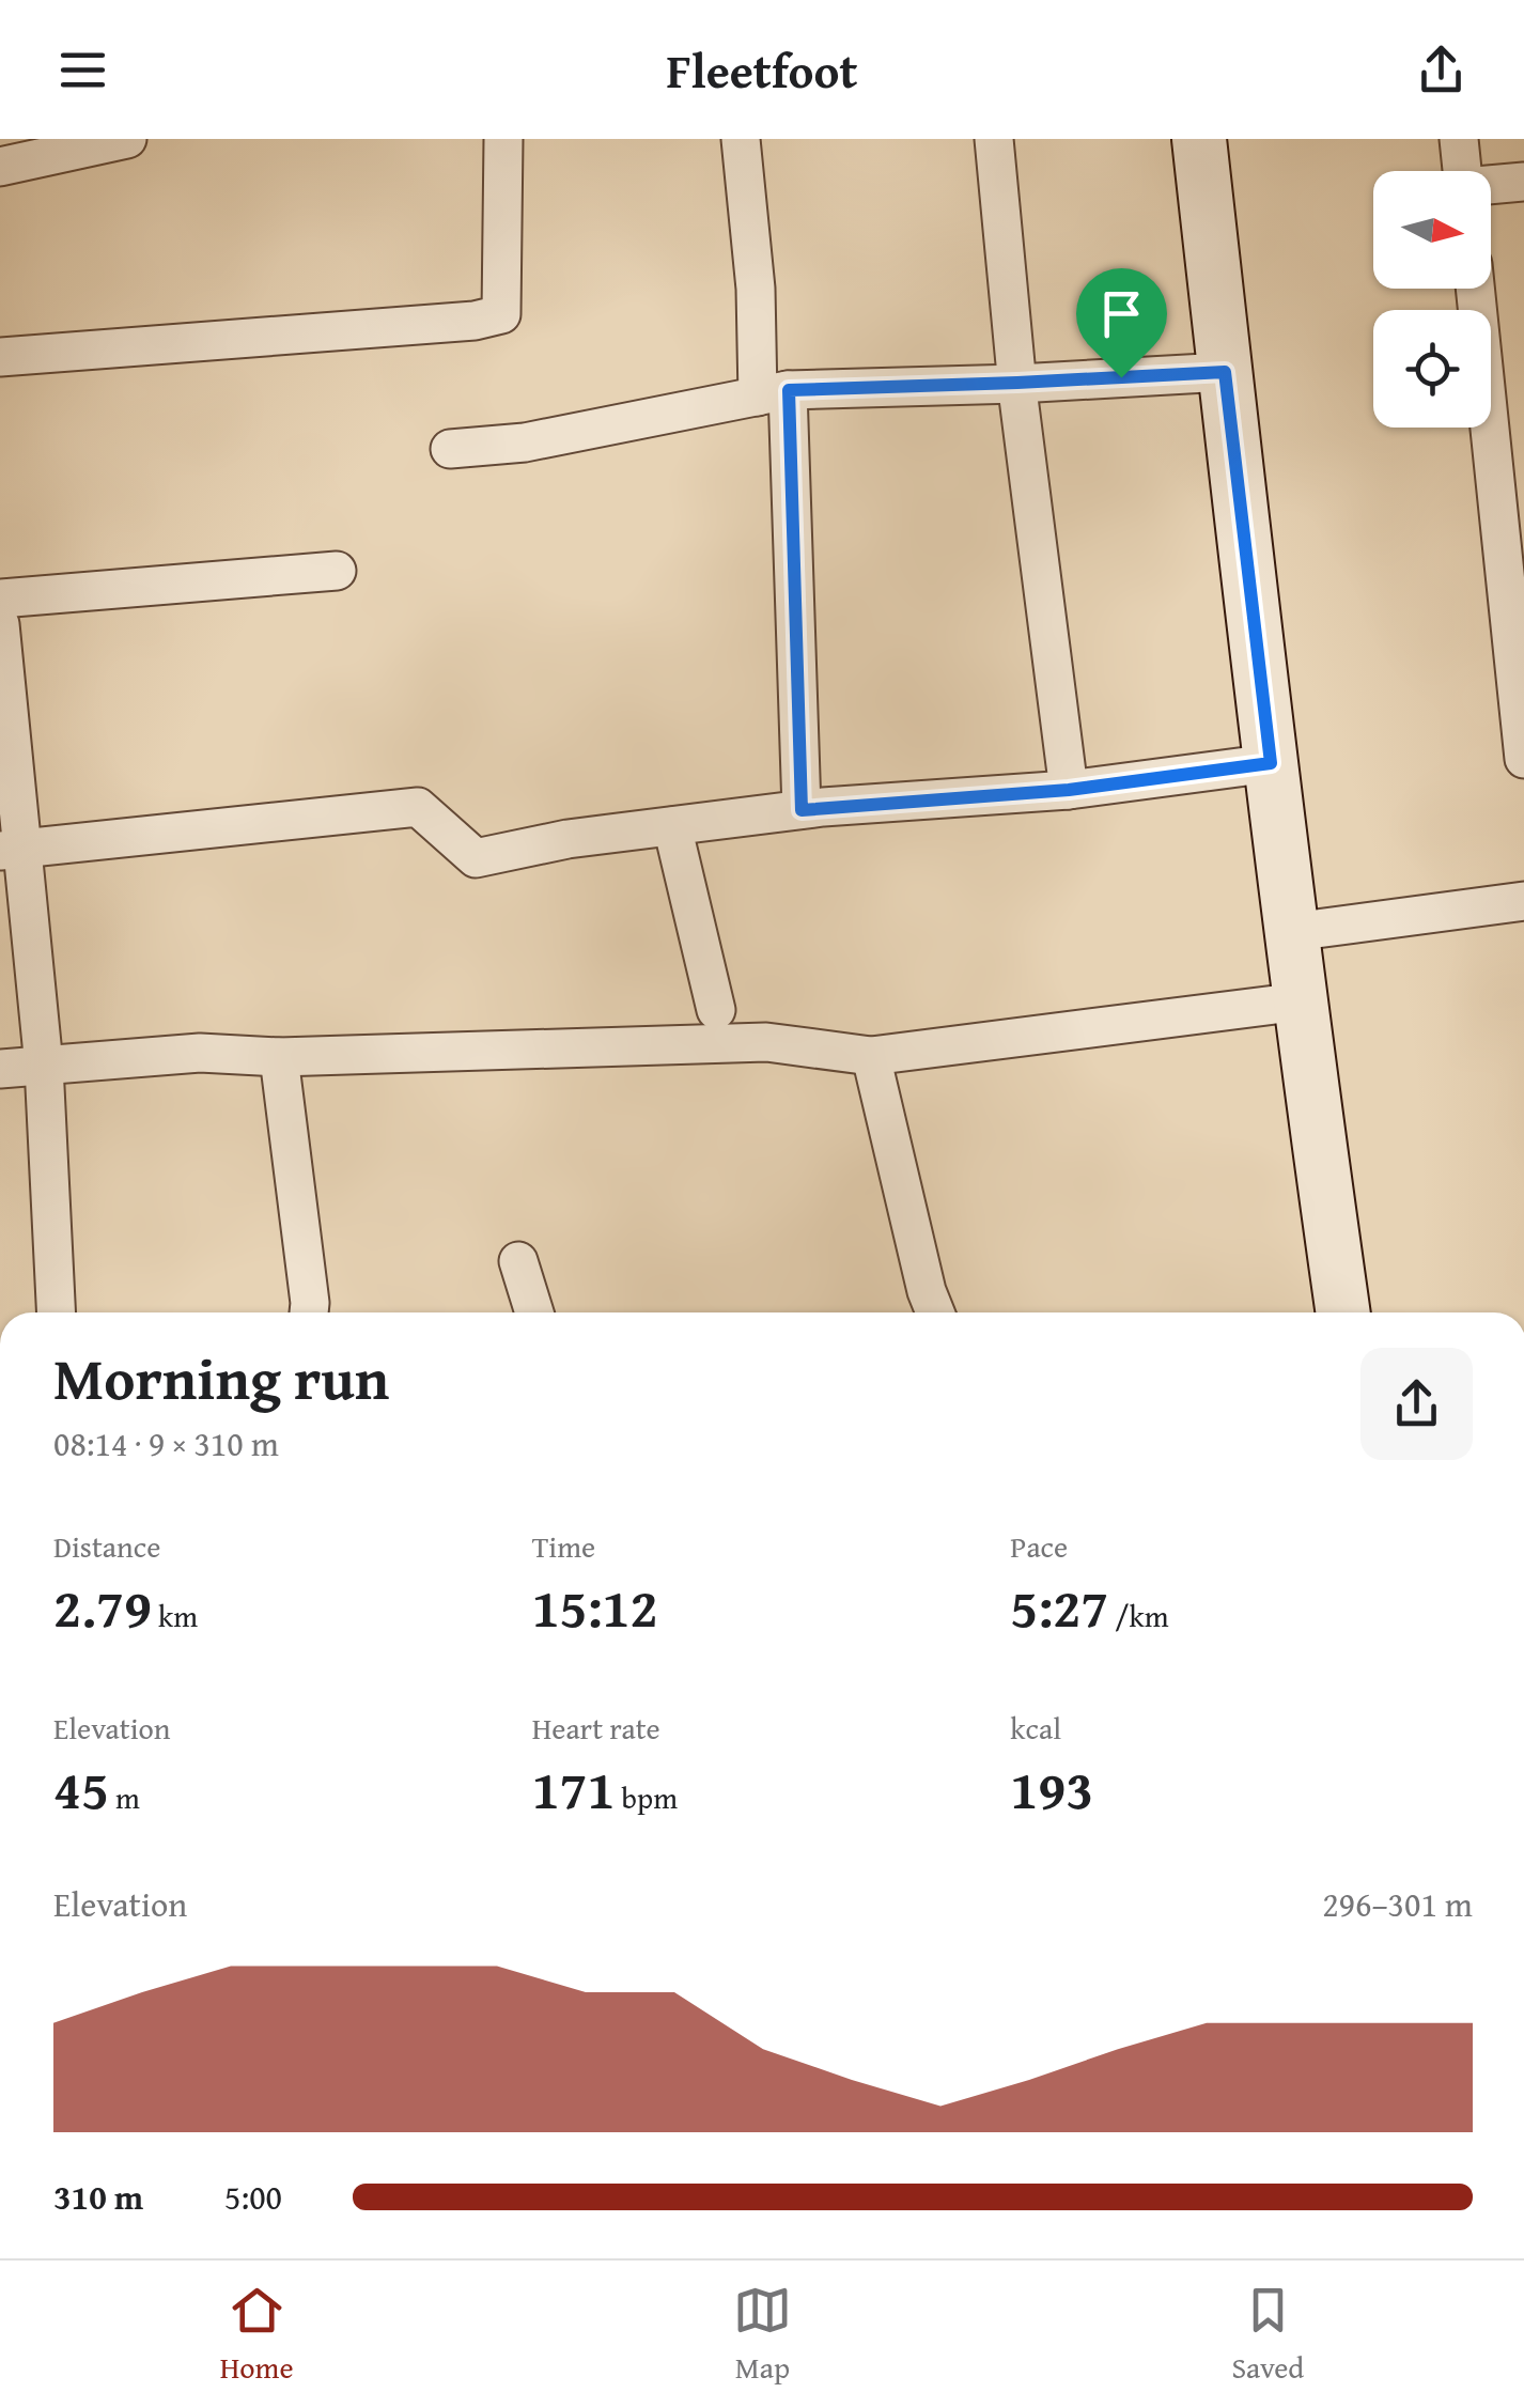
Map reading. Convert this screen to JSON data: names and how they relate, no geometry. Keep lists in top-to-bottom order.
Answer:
{
  "north": "right",
  "page": {
    "header": "Fleetfoot",
    "heading": ["Morning run", "08:14 · 9 × 310 m"],
    "stats": [
      ["Distance", "2.79 km"],
      ["Time", "15:12"],
      ["Pace", "5:27 /km"],
      ["Elevation", "45 m"],
      ["Heart rate", "171 bpm"],
      ["kcal", "193"]
    ],
    "chart": ["Elevation", "296–301 m"],
    "list": [
      {
        "name": "310 m",
        "note": "5:00"
      }
    ],
    "tabs": ["Home", "Map", "Saved"]
  }
}
